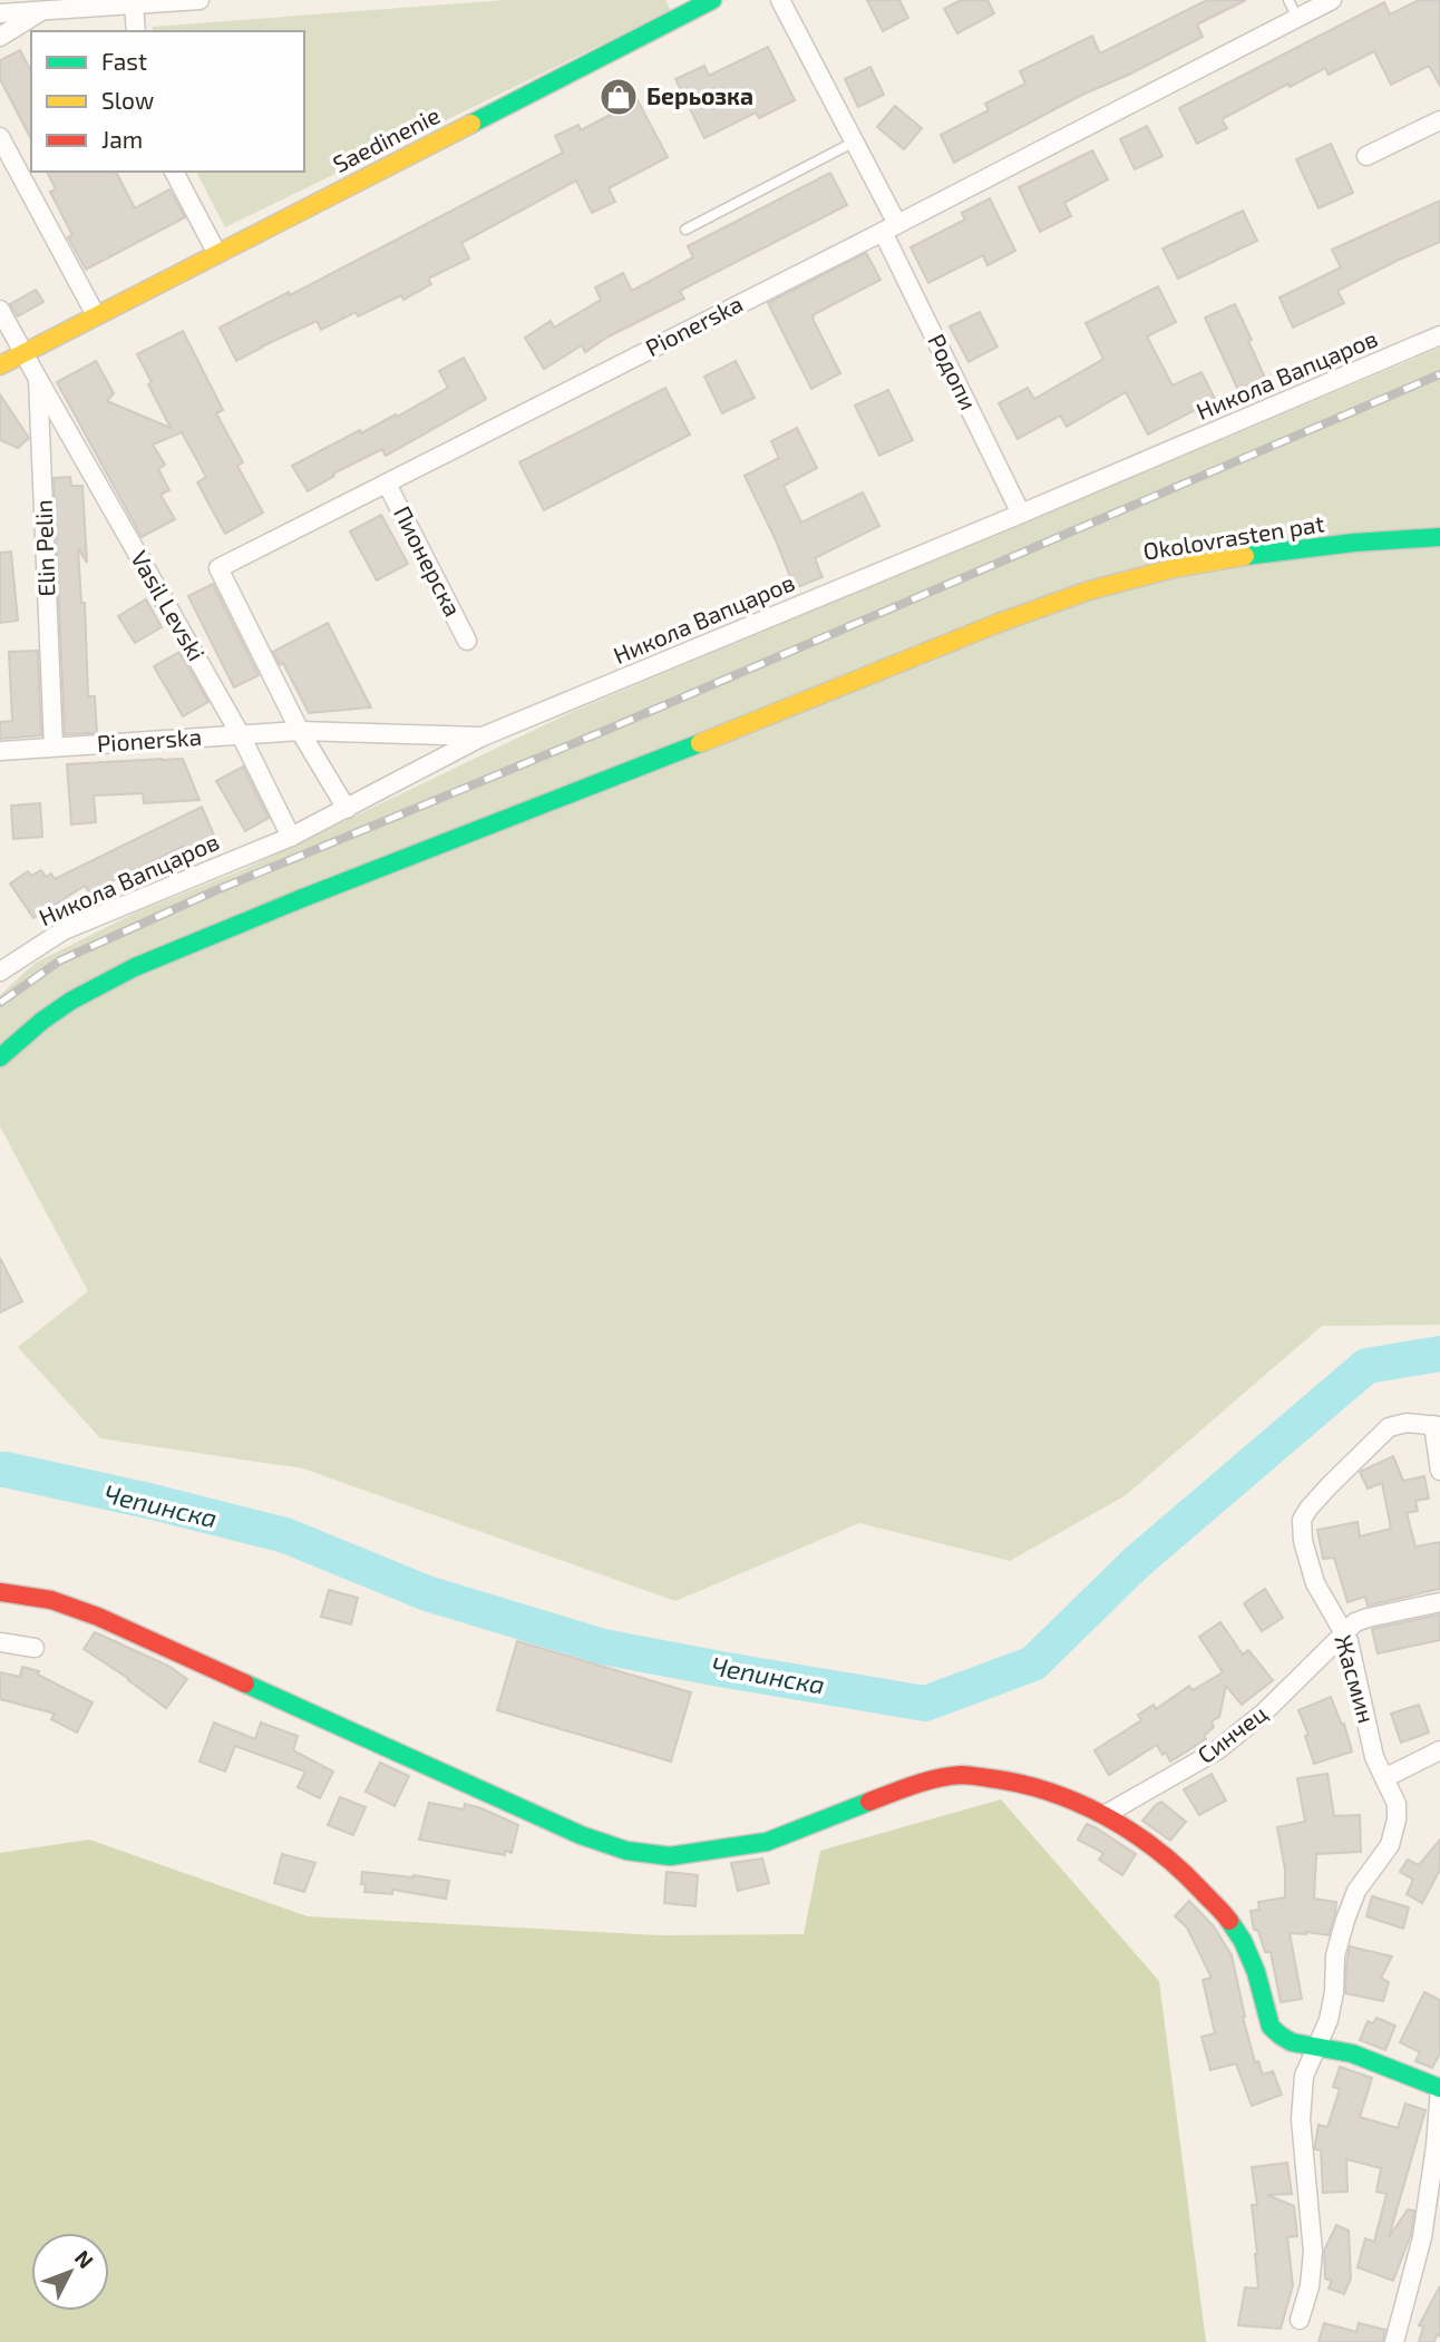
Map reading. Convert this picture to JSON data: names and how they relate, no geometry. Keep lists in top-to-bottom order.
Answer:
{
  "streets": {
    "street": [
      "Saedinenie",
      "Pionerska",
      "Родопи",
      "Никола Вапцаров",
      "Okolovrasten pat",
      "Elin Pelin",
      "Пионерска",
      "Vasil Levski",
      "Жасмин",
      "Синчец"
    ]
  },
  "crossings": [
    ["Saedinenie", "Elin Pelin"],
    ["Pionerska", "Родопи"],
    ["Pionerska", "Никола Вапцаров"],
    ["Pionerska", "Elin Pelin"],
    ["Pionerska", "Пионерска"],
    ["Pionerska", "Vasil Levski"],
    ["Родопи", "Никола Вапцаров"],
    ["Никола Вапцаров", "Vasil Levski"],
    ["Elin Pelin", "Vasil Levski"],
    ["Жасмин", "Синчец"]
  ],
  "water": ["Чепинска"],
  "places": {
    "shop": ["Берьозка"]
  },
  "legend": ["Fast", "Slow", "Jam"],
  "north": "top right"
}
